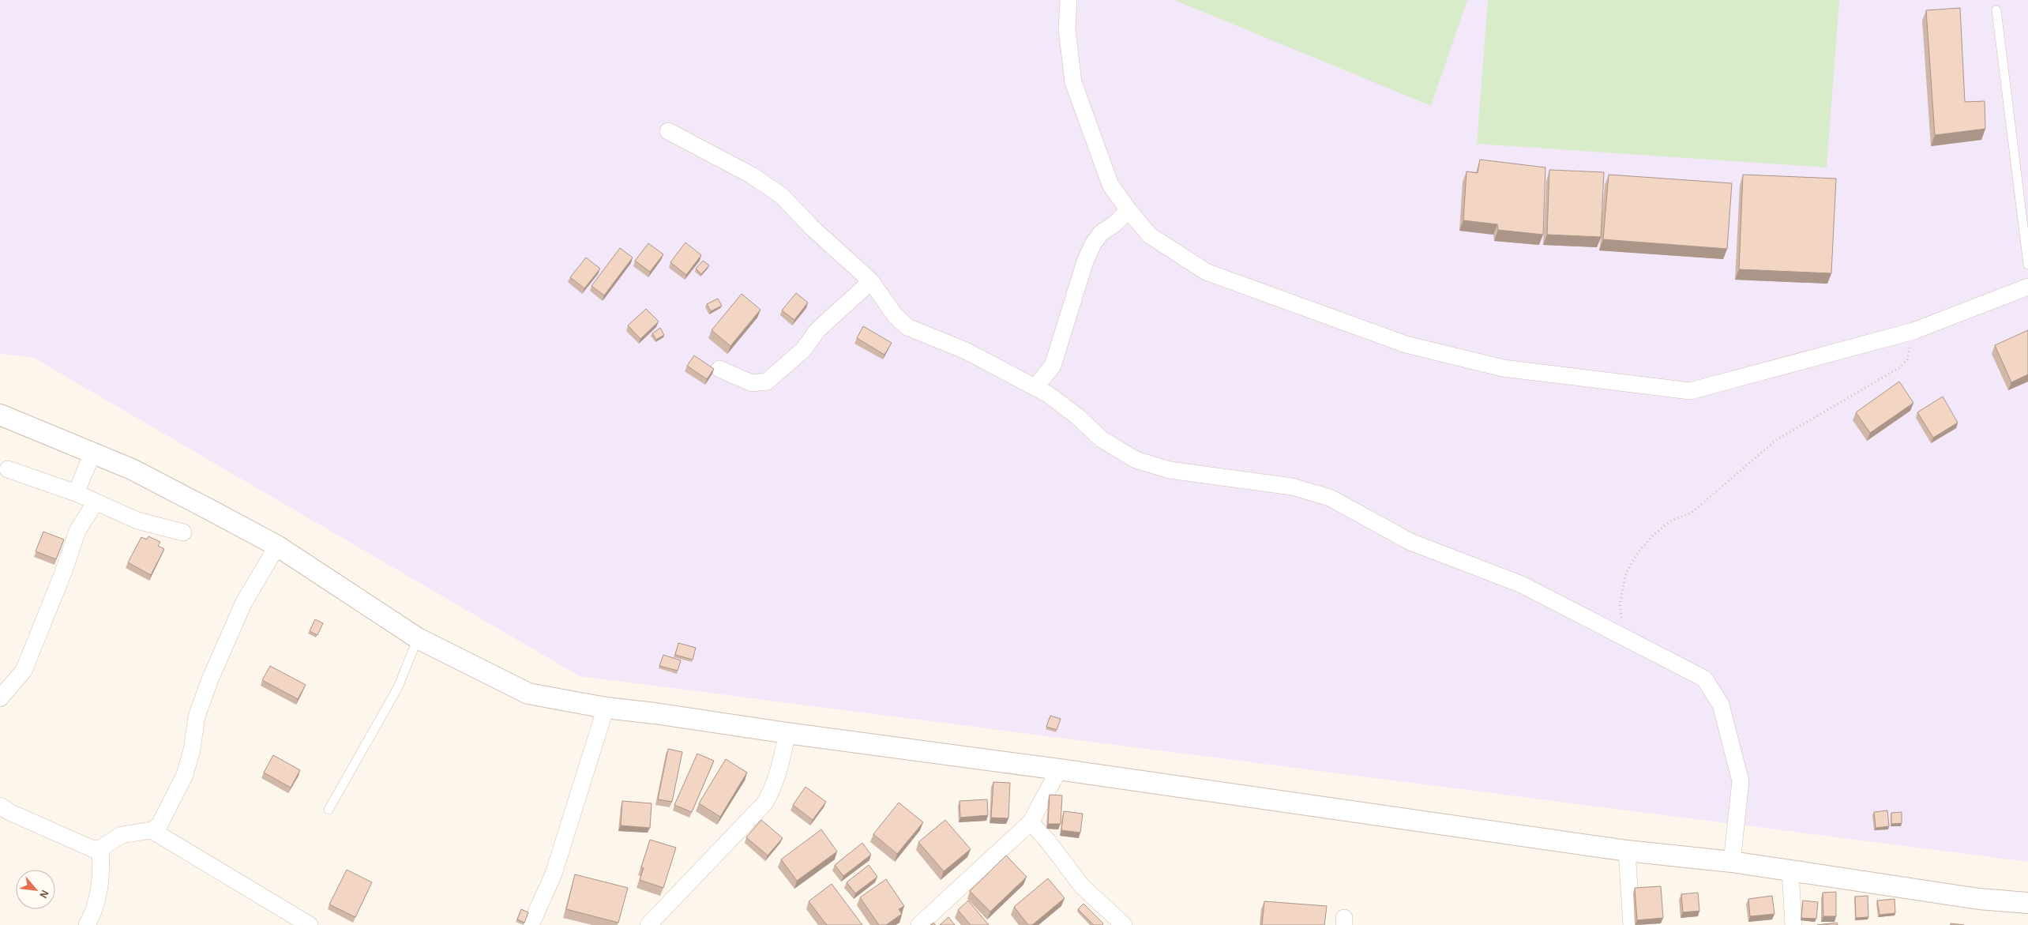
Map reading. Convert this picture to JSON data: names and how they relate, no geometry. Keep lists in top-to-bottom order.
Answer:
{
  "north": "bottom right"
}
